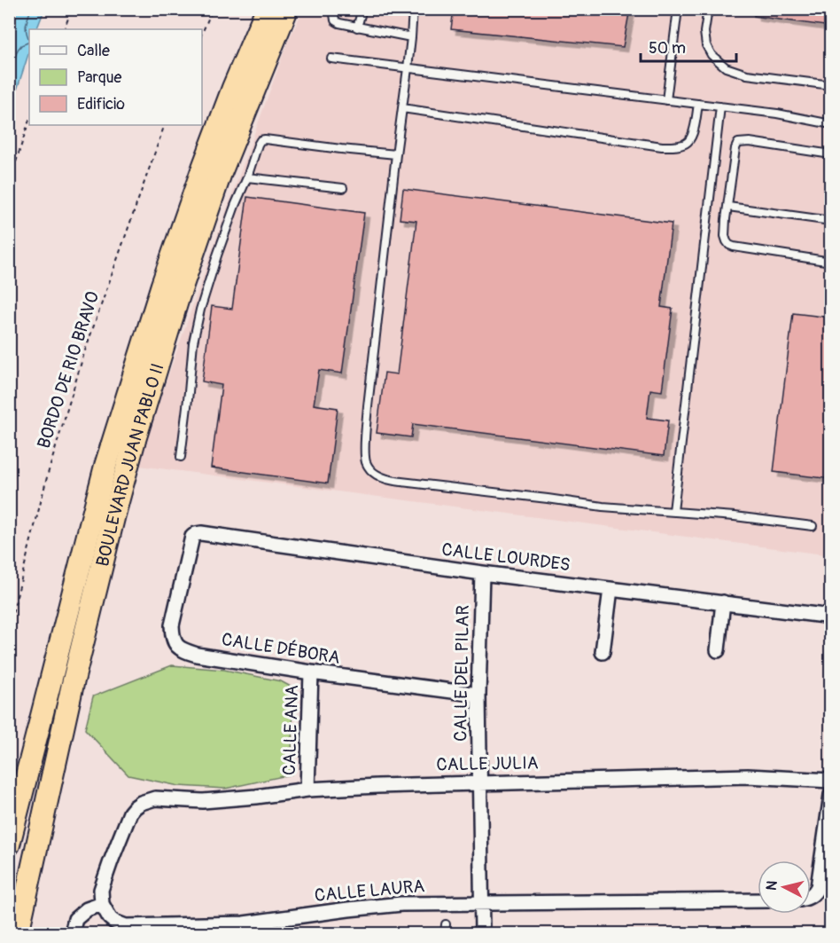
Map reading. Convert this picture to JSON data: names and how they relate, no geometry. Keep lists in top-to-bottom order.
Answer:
{
  "streets": {
    "highway": ["BOULEVARD JUAN PABLO II"],
    "street": [
      "CALLE LOURDES",
      "CALLE DÉBORA",
      "CALLE DEL PILAR",
      "CALLE ANA",
      "CALLE JULIA",
      "CALLE LAURA"
    ],
    "path": ["BORDO DE RIO BRAVO"]
  },
  "crossings": [
    ["CALLE LOURDES", "CALLE DÉBORA"],
    ["CALLE LOURDES", "CALLE DEL PILAR"],
    ["CALLE DÉBORA", "CALLE DEL PILAR"],
    ["CALLE DÉBORA", "CALLE ANA"],
    ["CALLE DEL PILAR", "CALLE JULIA"],
    ["CALLE DEL PILAR", "CALLE LAURA"],
    ["CALLE ANA", "CALLE JULIA"],
    ["CALLE JULIA", "CALLE LAURA"]
  ],
  "legend": ["Calle", "Parque", "Edificio"],
  "scale_bar": "50 m",
  "north": "left"
}
